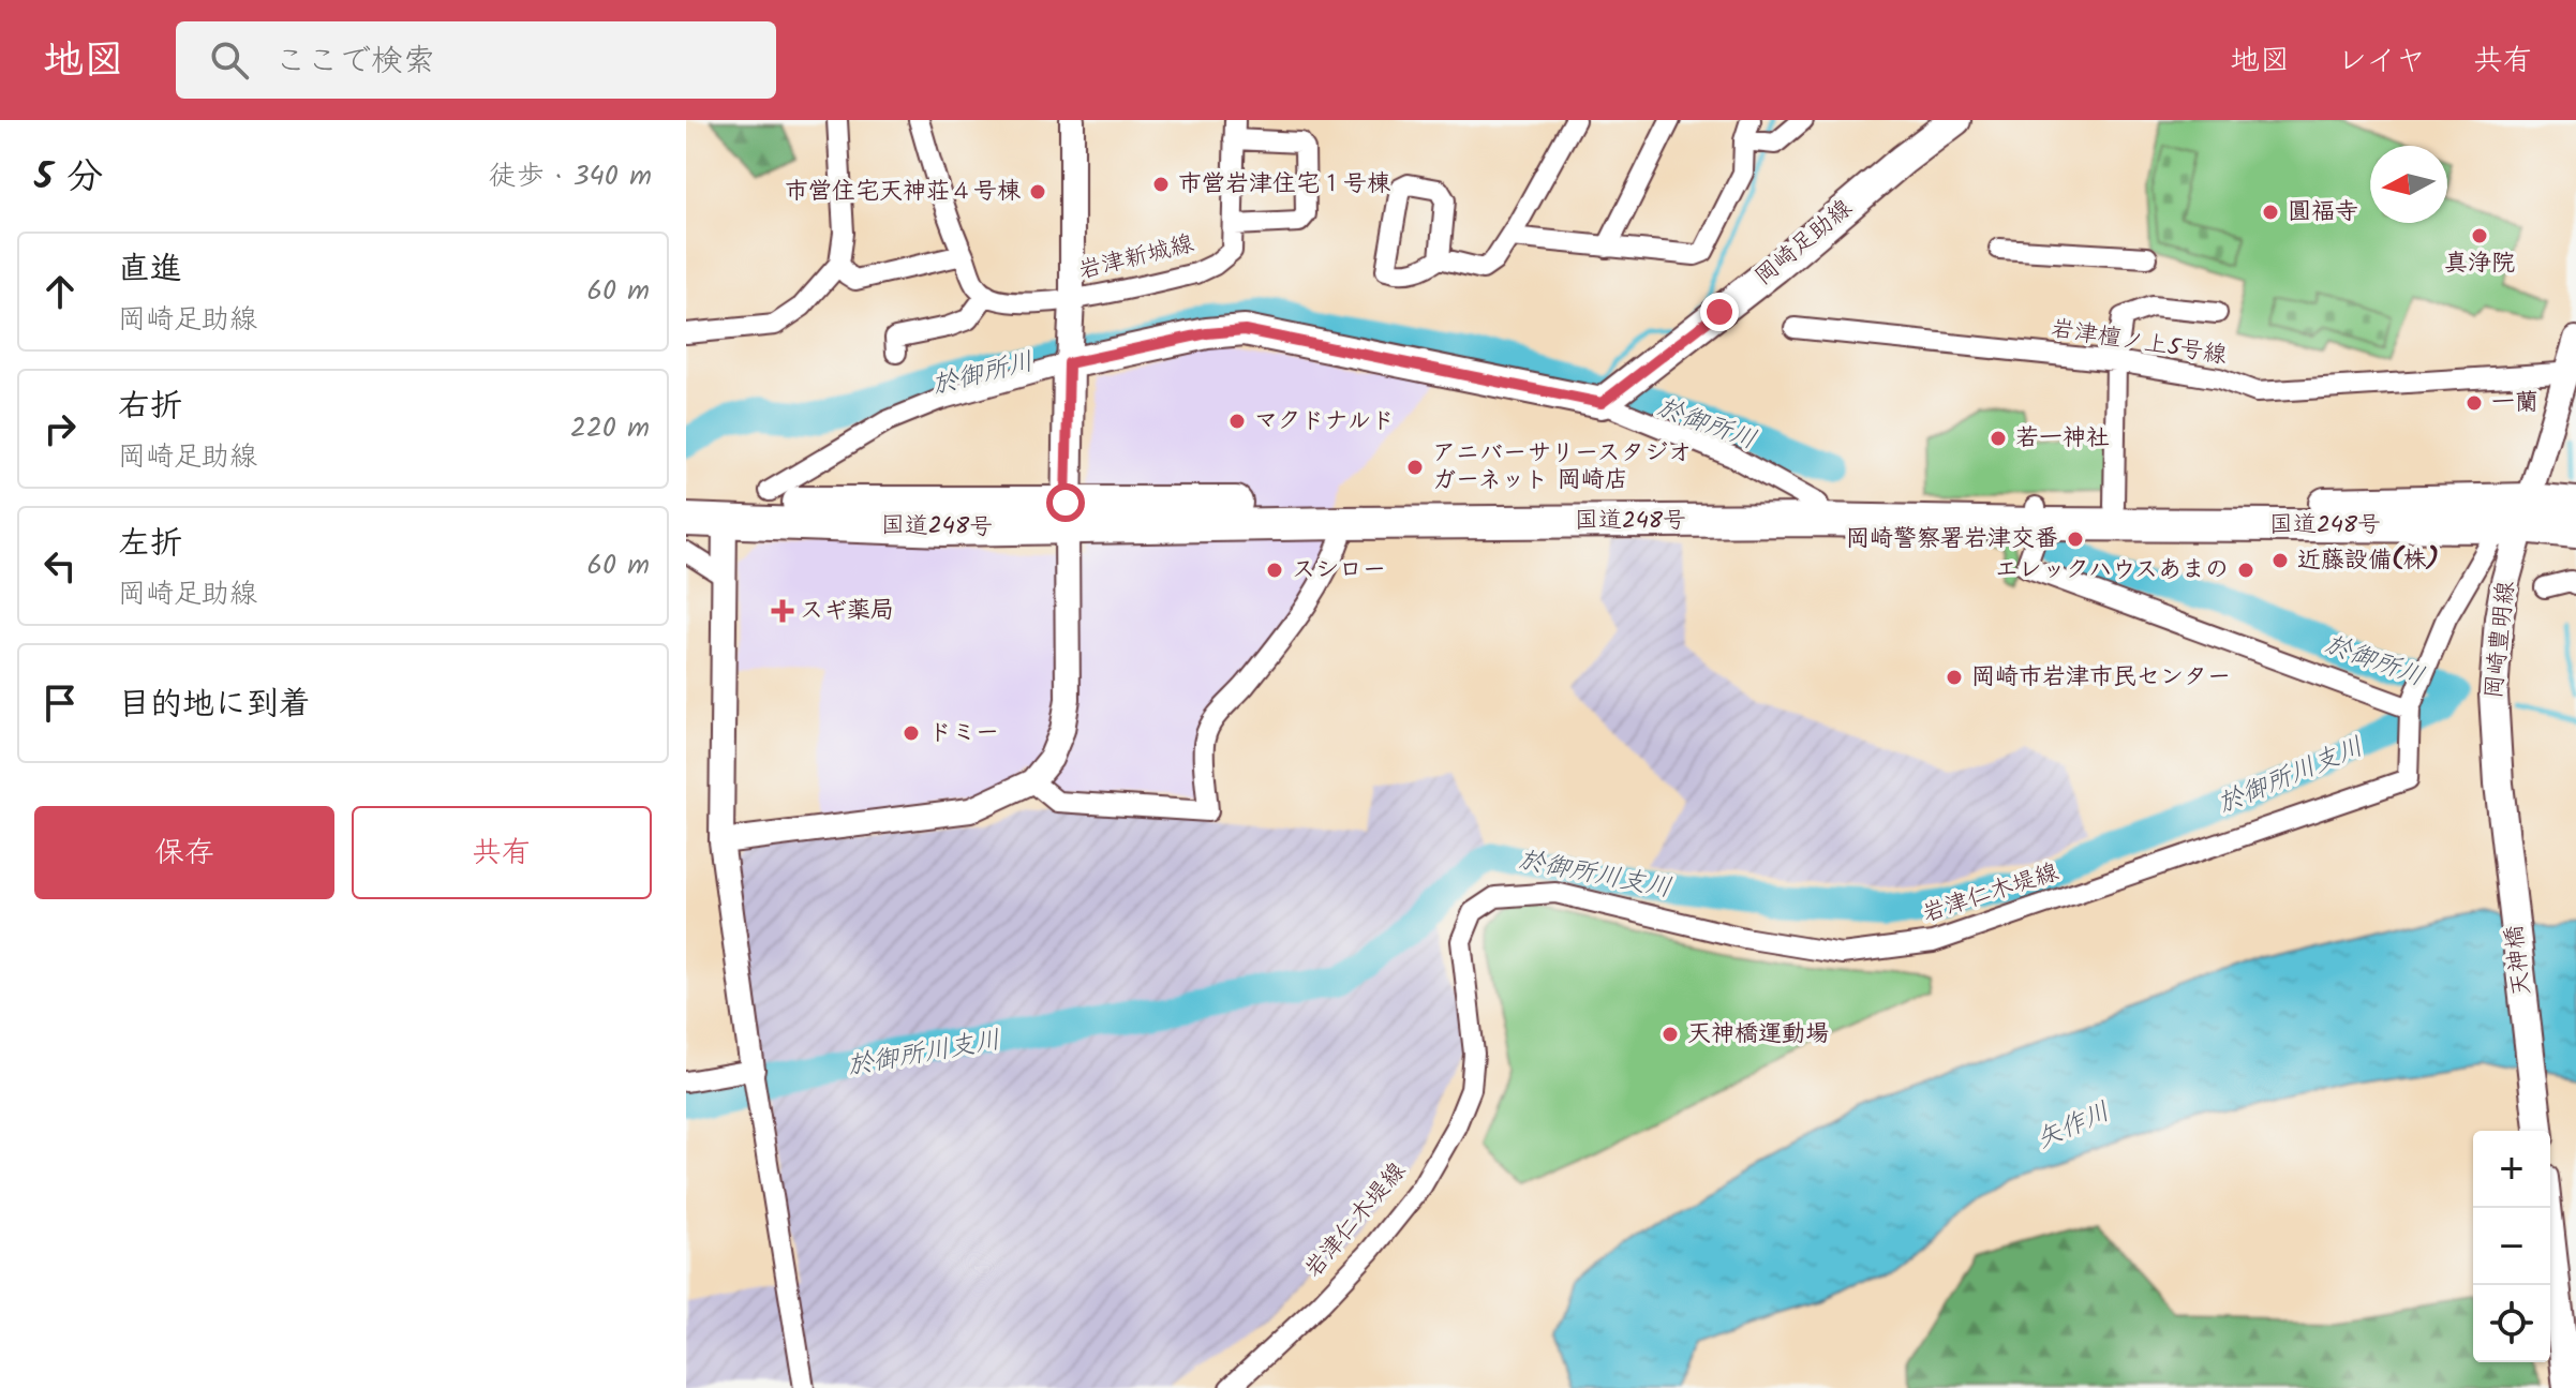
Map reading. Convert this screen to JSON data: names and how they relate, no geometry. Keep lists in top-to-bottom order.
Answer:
{
  "streets": {
    "highway": ["国道248号"],
    "main road": ["岡崎足助線", "岡崎豊明線", "天神橋"],
    "street": ["岩津新城線", "岩津檀ノ上5号線", "岩津仁木堤線"]
  },
  "crossings": [
    ["国道248号", "岡崎豊明線"],
    ["岡崎豊明線", "天神橋"]
  ],
  "water": ["於御所川", "於御所川支川", "矢作川"],
  "places": {
    "other": [
      "市営岩津住宅１号棟",
      "市営住宅天神荘４号棟",
      "圓福寺",
      "真浄院",
      "一蘭",
      "マクドナルド",
      "若一神社",
      "アニバーサリースタジオ ガーネット 岡崎店",
      "岡崎警察署岩津交番",
      "近藤設備(株)",
      "スシロー",
      "エレックハウスあまの",
      "岡崎市岩津市民センター",
      "ドミー",
      "天神橋運動場"
    ],
    "health": ["スギ薬局"]
  },
  "north": "left",
  "page": {
    "header": "地図",
    "search": "ここで検索",
    "nav": ["地図", "レイヤ", "共有"],
    "heading": ["5 分", "徒歩 · 340 m"],
    "list": [
      ["直進", "岡崎足助線", "60 m"],
      ["右折", "岡崎足助線", "220 m"],
      ["左折", "岡崎足助線", "60 m"],
      "目的地に到着"
    ],
    "buttons": ["保存", "共有"],
    "map_buttons": ["+", "−"]
  }
}
